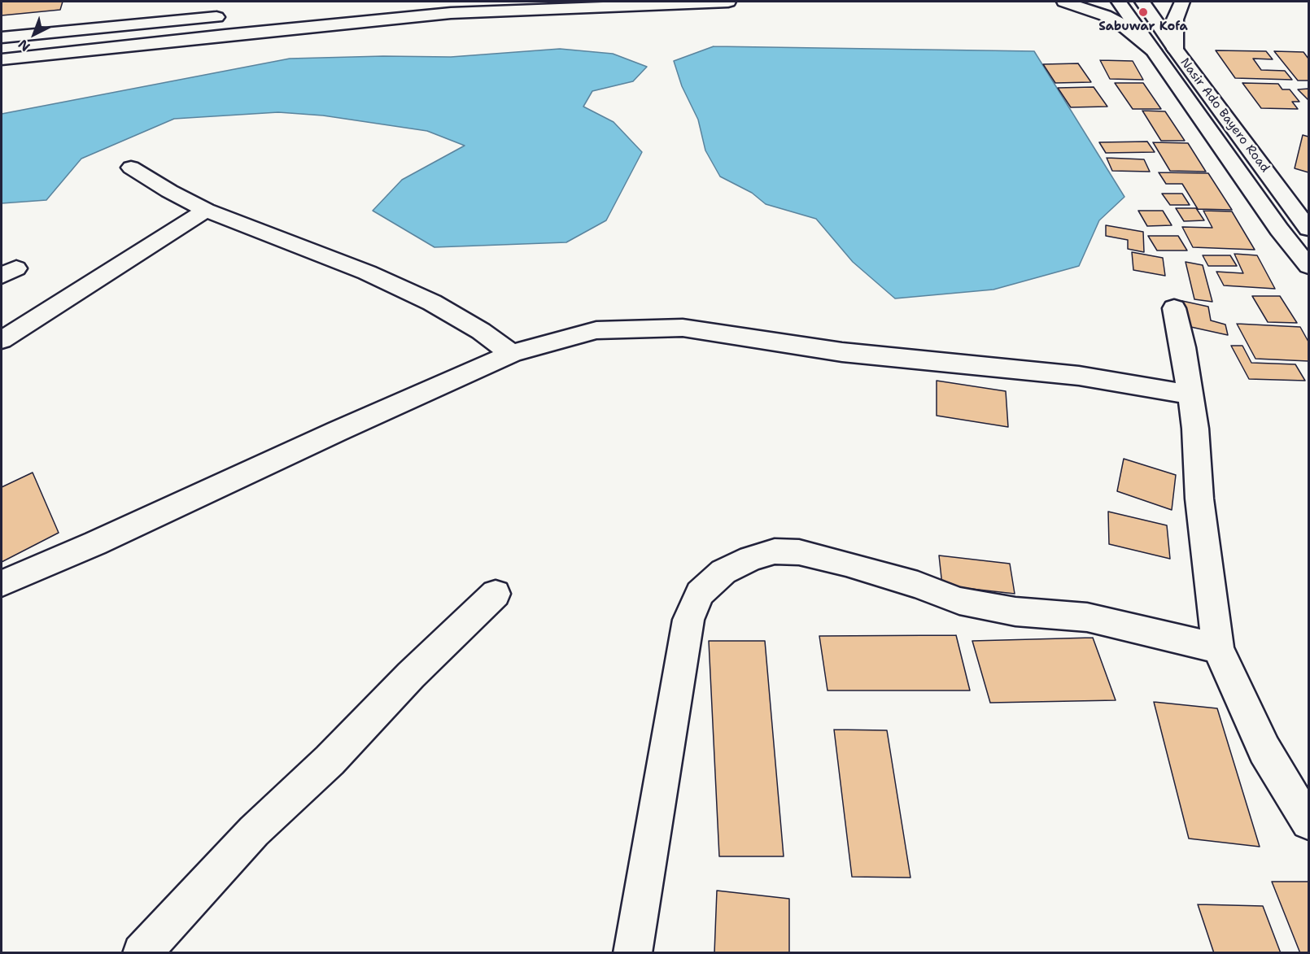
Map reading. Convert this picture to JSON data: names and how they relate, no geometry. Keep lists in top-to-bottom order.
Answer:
{
  "streets": {
    "street": ["Nasir Ado Bayero Road"]
  },
  "places": ["Sabuwar Kofa"],
  "north": "bottom left"
}
